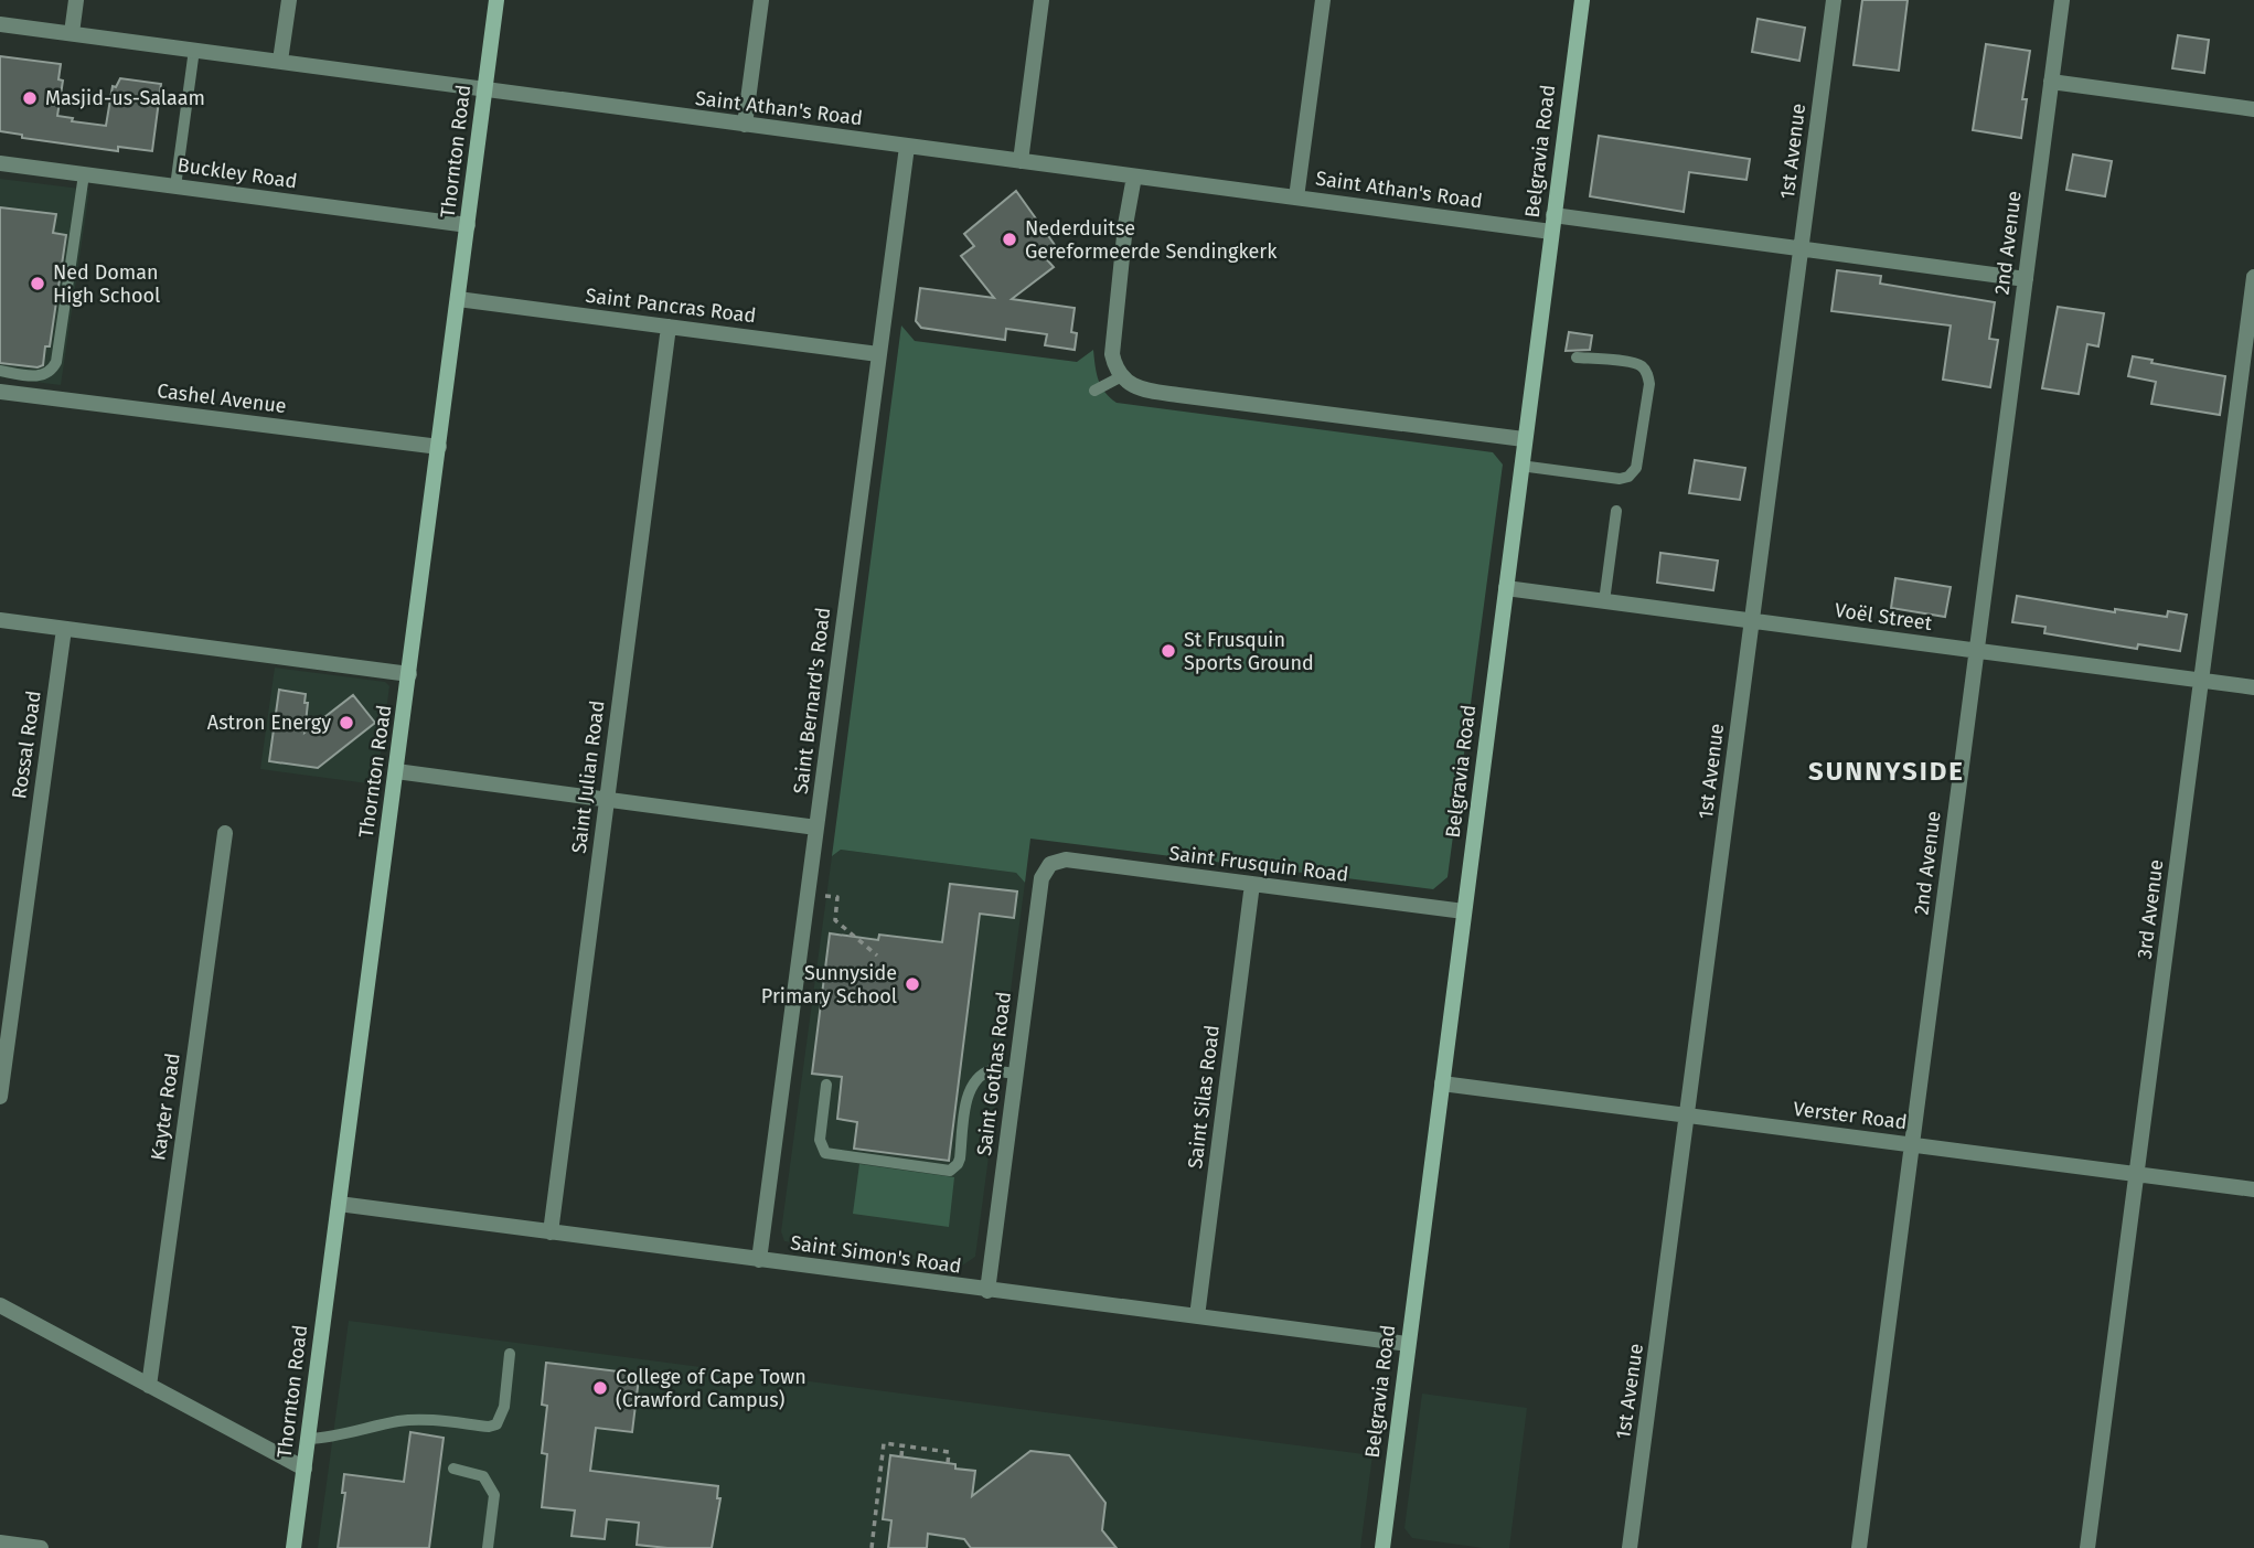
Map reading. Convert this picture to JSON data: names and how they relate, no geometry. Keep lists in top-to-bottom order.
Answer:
{
  "streets": {
    "street": [
      "Saint Athan's Road",
      "Thornton Road",
      "Belgravia Road",
      "1st Avenue",
      "Buckley Road",
      "2nd Avenue",
      "Saint Pancras Road",
      "Cashel Avenue",
      "Voël Street",
      "Saint Bernard's Road",
      "Rossal Road",
      "Saint Julian Road",
      "Saint Frusquin Road",
      "3rd Avenue",
      "Saint Gothas Road",
      "Saint Silas Road",
      "Kayter Road",
      "Verster Road",
      "Saint Simon's Road"
    ]
  },
  "crossings": [
    ["Saint Athan's Road", "Thornton Road"],
    ["Saint Athan's Road", "Belgravia Road"],
    ["Saint Athan's Road", "1st Avenue"],
    ["Saint Athan's Road", "2nd Avenue"],
    ["Saint Athan's Road", "Saint Bernard's Road"],
    ["Thornton Road", "Buckley Road"],
    ["Thornton Road", "Saint Pancras Road"],
    ["Thornton Road", "Cashel Avenue"],
    ["Thornton Road", "Saint Simon's Road"],
    ["Belgravia Road", "Voël Street"],
    ["Belgravia Road", "Saint Frusquin Road"],
    ["Belgravia Road", "Verster Road"],
    ["Belgravia Road", "Saint Simon's Road"],
    ["1st Avenue", "Voël Street"],
    ["1st Avenue", "Verster Road"],
    ["2nd Avenue", "Voël Street"],
    ["2nd Avenue", "Verster Road"],
    ["Saint Pancras Road", "Saint Bernard's Road"],
    ["Saint Pancras Road", "Saint Julian Road"],
    ["Voël Street", "3rd Avenue"],
    ["Saint Bernard's Road", "Saint Simon's Road"],
    ["Saint Julian Road", "Saint Simon's Road"],
    ["Saint Frusquin Road", "Saint Gothas Road"],
    ["Saint Frusquin Road", "Saint Silas Road"],
    ["3rd Avenue", "Verster Road"],
    ["Saint Gothas Road", "Saint Simon's Road"],
    ["Saint Silas Road", "Saint Simon's Road"]
  ],
  "districts": ["SUNNYSIDE"],
  "places": [
    "Masjid-us-Salaam",
    "Nederduitse Gereformeerde Sendingkerk",
    "Ned Doman High School",
    "St Frusquin Sports Ground",
    "Astron Energy",
    "Sunnyside Primary School",
    "College of Cape Town (Crawford Campus)"
  ]
}
